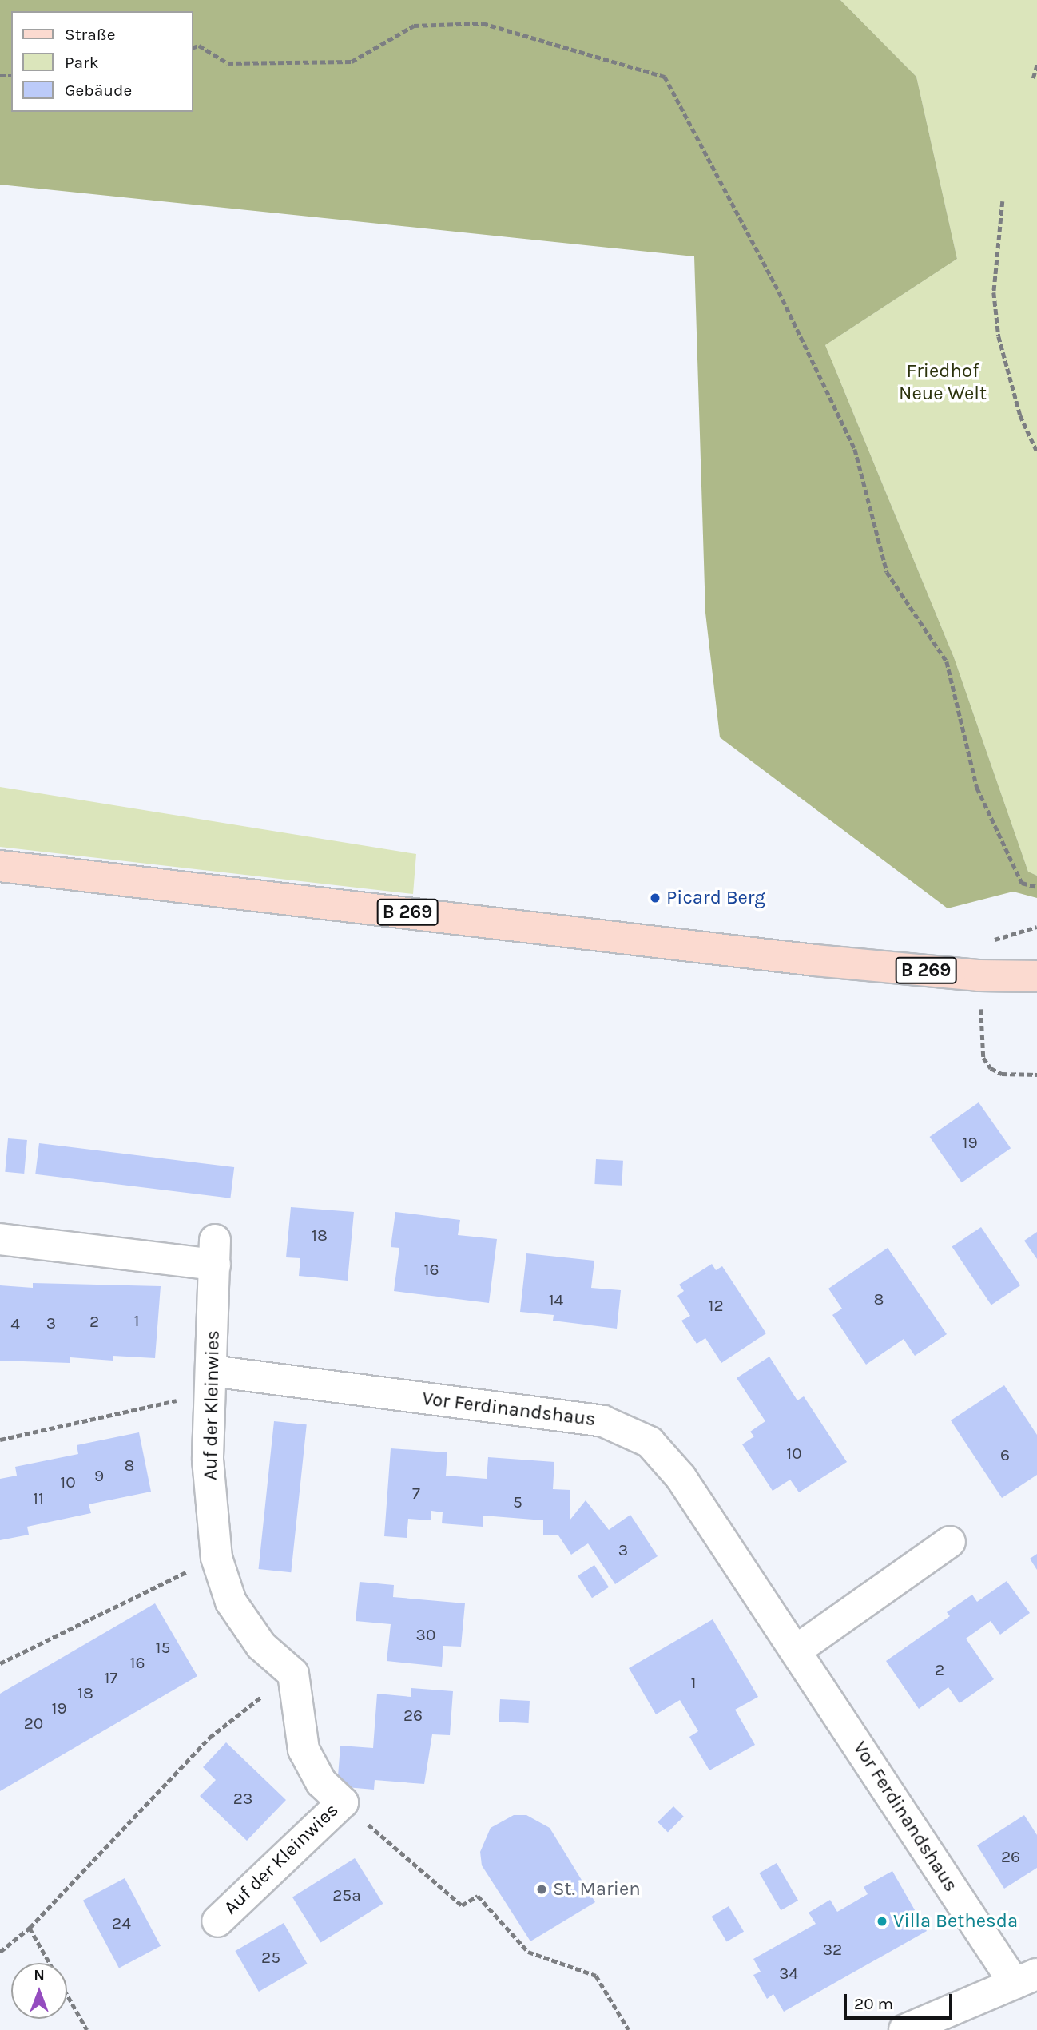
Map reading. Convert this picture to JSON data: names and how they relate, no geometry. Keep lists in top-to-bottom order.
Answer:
{
  "streets": {
    "main road": ["B 269"],
    "street": ["Auf der Kleinwies", "Vor Ferdinandshaus"]
  },
  "crossings": [
    ["Auf der Kleinwies", "Vor Ferdinandshaus"]
  ],
  "parks": ["Friedhof Neue Welt"],
  "places": ["Picard Berg", "St. Marien", "Villa Bethesda"],
  "house_numbers": [
    "19",
    "18",
    "16",
    "8",
    "14",
    "12",
    "1",
    "2",
    "3",
    "4",
    "10",
    "6",
    "8",
    "9",
    "10",
    "7",
    "11",
    "5",
    "3",
    "30",
    "15",
    "16",
    "2",
    "17",
    "1",
    "18",
    "19",
    "26",
    "20",
    "23",
    "26",
    "25a",
    "24",
    "32",
    "25",
    "34"
  ],
  "legend": ["Straße", "Park", "Gebäude"],
  "scale_bar": "20 m",
  "north": "top"
}
